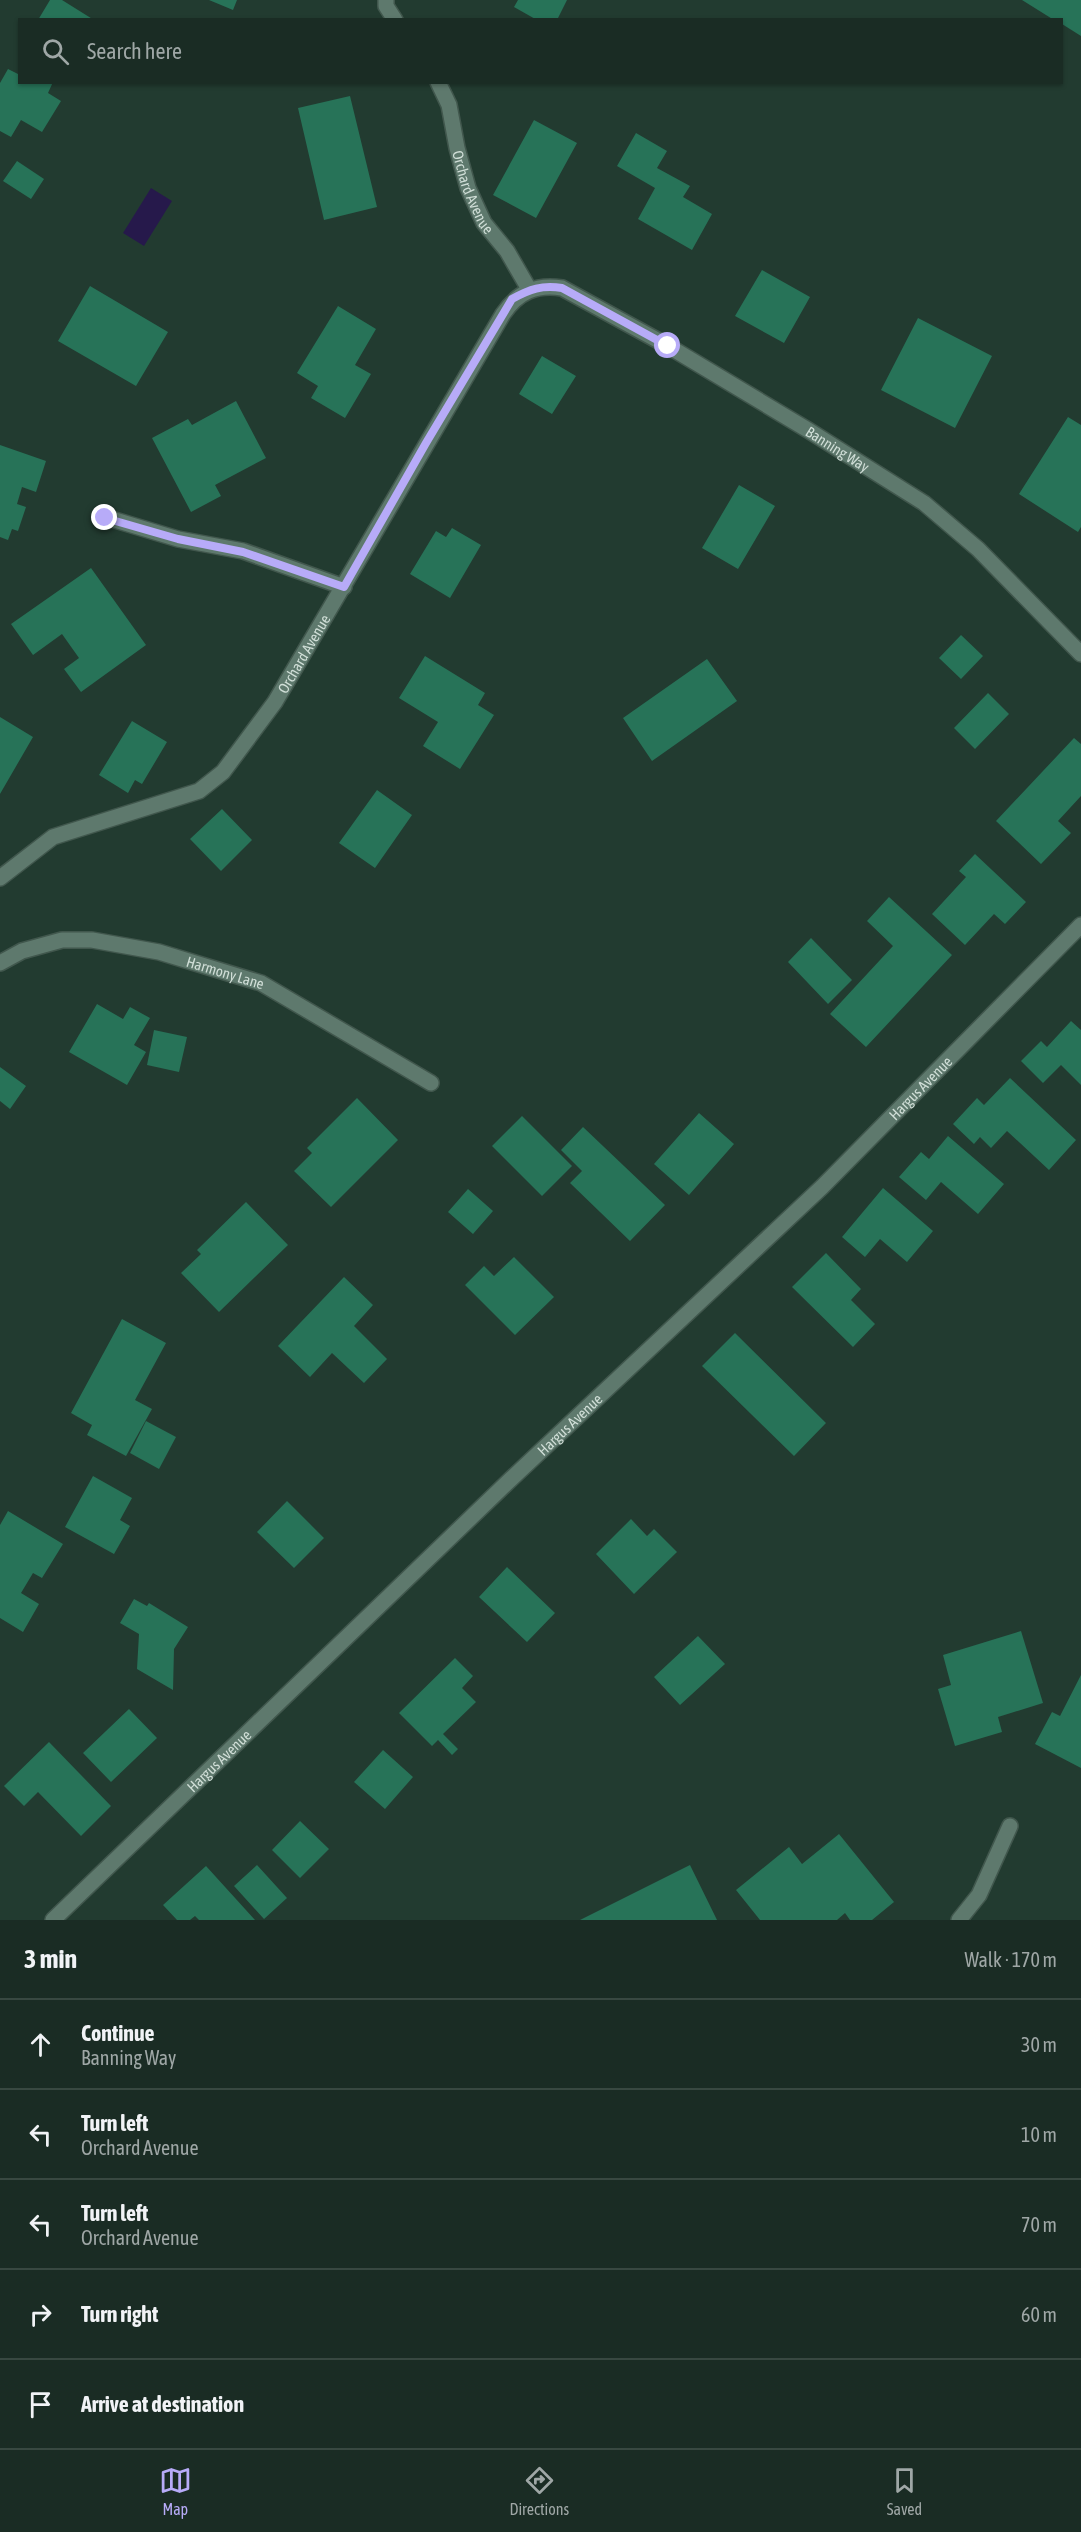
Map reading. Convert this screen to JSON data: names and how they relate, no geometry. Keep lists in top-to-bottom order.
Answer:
{
  "streets": {
    "street": [
      "Orchard Avenue",
      "Banning Way",
      "Harmony Lane",
      "Hargus Avenue"
    ]
  },
  "crossings": [
    ["Orchard Avenue", "Banning Way"]
  ],
  "page": {
    "search": "Search here",
    "heading": ["3 min", "Walk · 170 m"],
    "list": [
      ["Continue", "Banning Way", "30 m"],
      ["Turn left", "Orchard Avenue", "10 m"],
      ["Turn left", "Orchard Avenue", "70 m"],
      ["Turn right", "60 m"],
      "Arrive at destination"
    ],
    "nav": ["Map", "Directions", "Saved"]
  }
}
